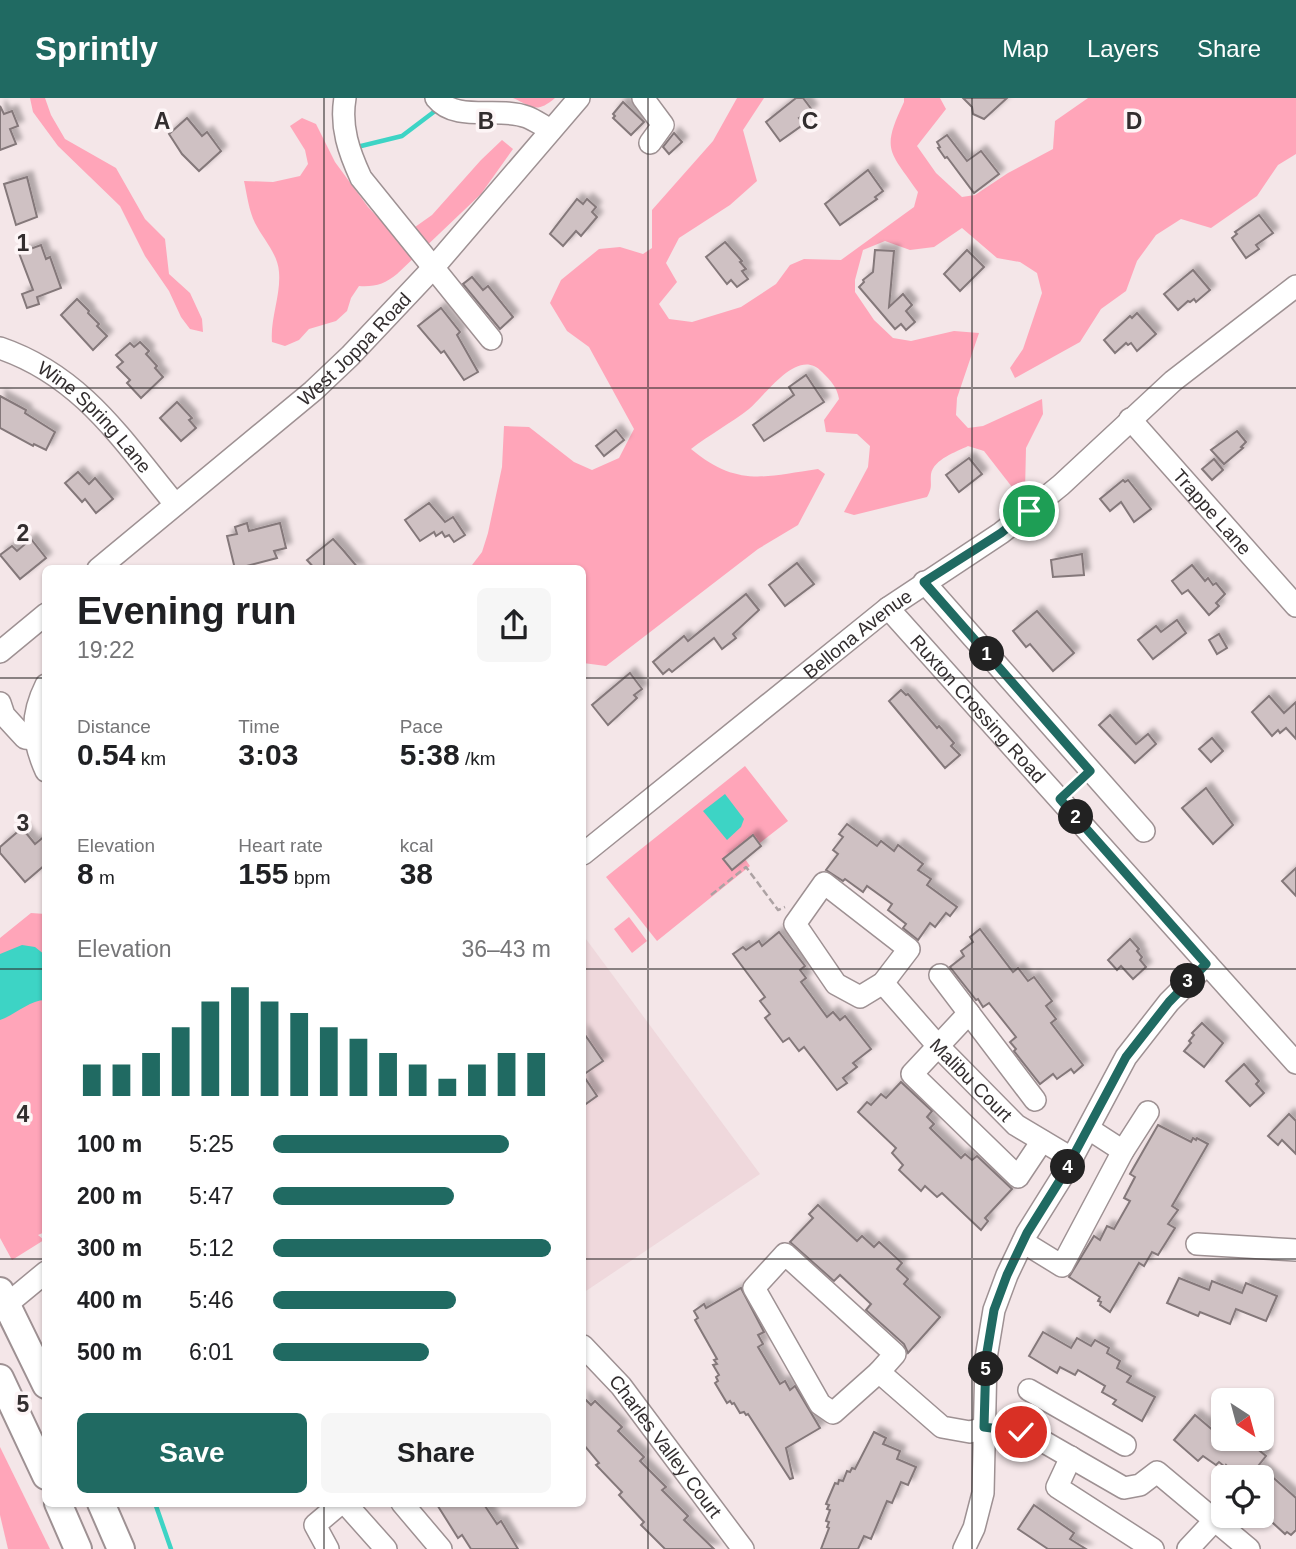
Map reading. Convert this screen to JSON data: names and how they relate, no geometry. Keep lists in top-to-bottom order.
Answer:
{
  "streets": {
    "street": [
      "West Joppa Road",
      "Wine Spring Lane",
      "Trappe Lane",
      "Bellona Avenue",
      "Ruxton Crossing Road",
      "Malibu Court",
      "Charles Valley Court"
    ]
  },
  "crossings": [
    ["West Joppa Road", "Wine Spring Lane"],
    ["Trappe Lane", "Bellona Avenue"],
    ["Bellona Avenue", "Ruxton Crossing Road"]
  ],
  "north": "bottom right",
  "page": {
    "header": "Sprintly",
    "nav": ["Map", "Layers", "Share"],
    "heading": ["Evening run", "19:22"],
    "pins": [
      "1",
      "2",
      "3",
      "4",
      "5"
    ],
    "stats": [
      ["Distance", "0.54 km"],
      ["Time", "3:03"],
      ["Pace", "5:38 /km"],
      ["Elevation", "8 m"],
      ["Heart rate", "155 bpm"],
      ["kcal", "38"]
    ],
    "chart": ["Elevation", "36–43 m"],
    "list": [
      {
        "name": "100 m",
        "note": "5:25"
      },
      {
        "name": "200 m",
        "note": "5:47"
      },
      {
        "name": "300 m",
        "note": "5:12"
      },
      {
        "name": "400 m",
        "note": "5:46"
      },
      {
        "name": "500 m",
        "note": "6:01"
      }
    ],
    "buttons": ["Save", "Share"]
  },
  "grid": {
    "columns": [
      "A",
      "B",
      "C",
      "D"
    ],
    "rows": [
      "1",
      "2",
      "3",
      "4",
      "5"
    ]
  }
}
